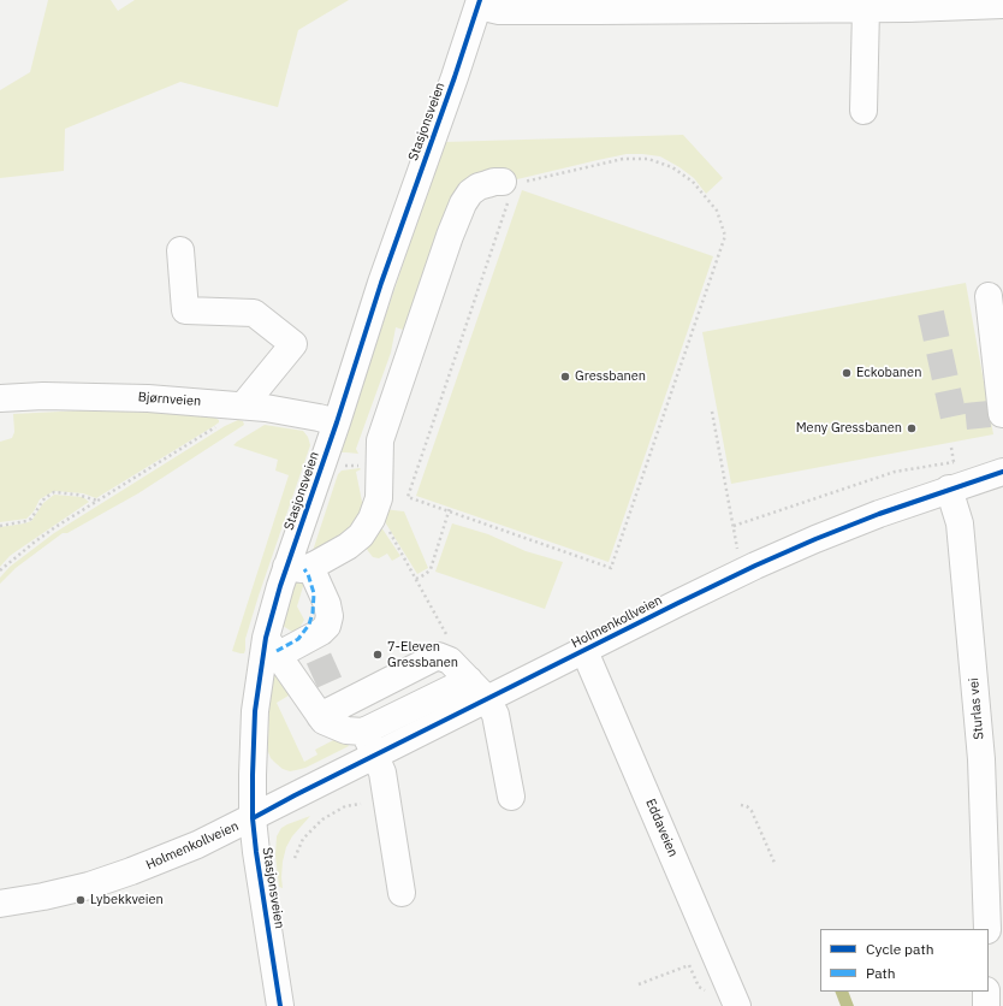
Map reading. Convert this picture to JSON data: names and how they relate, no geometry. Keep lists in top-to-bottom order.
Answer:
{
  "streets": {
    "street": [
      "Stasjonsveien",
      "Bjørnveien",
      "Holmenkollveien",
      "Sturlas vei",
      "Eddaveien"
    ]
  },
  "crossings": [
    ["Stasjonsveien", "Bjørnveien"],
    ["Stasjonsveien", "Holmenkollveien"],
    ["Holmenkollveien", "Sturlas vei"],
    ["Holmenkollveien", "Eddaveien"]
  ],
  "places": [
    "Eckobanen",
    "Gressbanen",
    "Meny Gressbanen",
    "7-Eleven Gressbanen",
    "Lybekkveien"
  ],
  "legend": ["Cycle path", "Path"]
}
